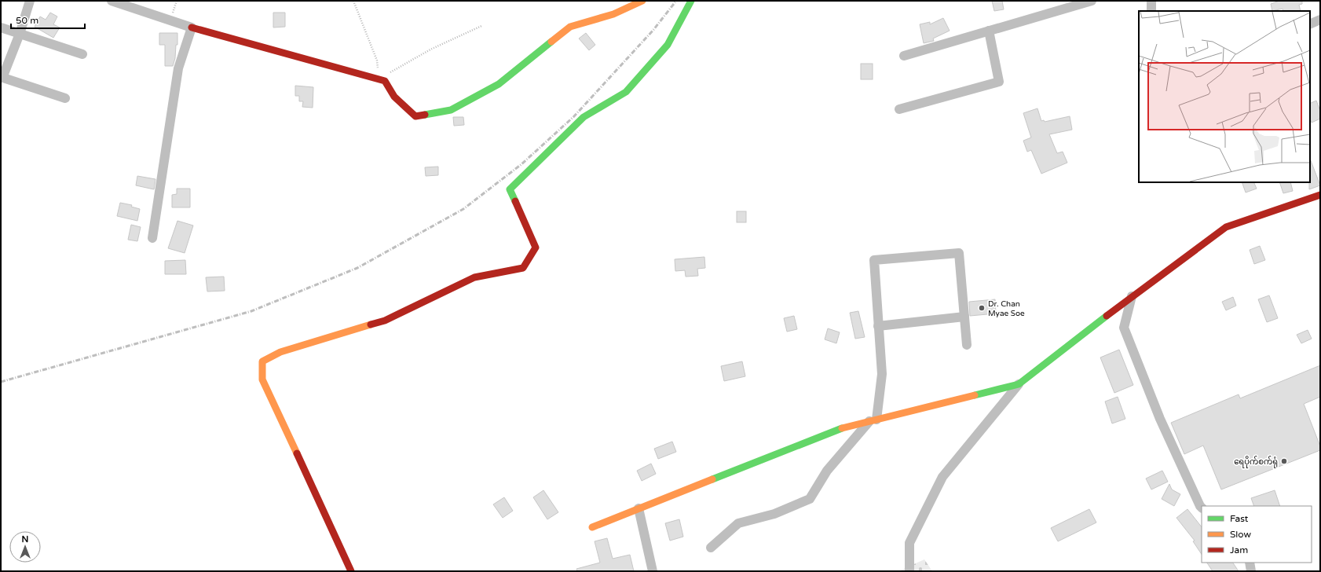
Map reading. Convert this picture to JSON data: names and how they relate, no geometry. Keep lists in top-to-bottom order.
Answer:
{
  "places": ["Dr. Chan Myae Soe", "ရေပိုက်စက်ရုံ"],
  "legend": ["Fast", "Slow", "Jam"],
  "scale_bar": "50 m",
  "north": "top"
}
